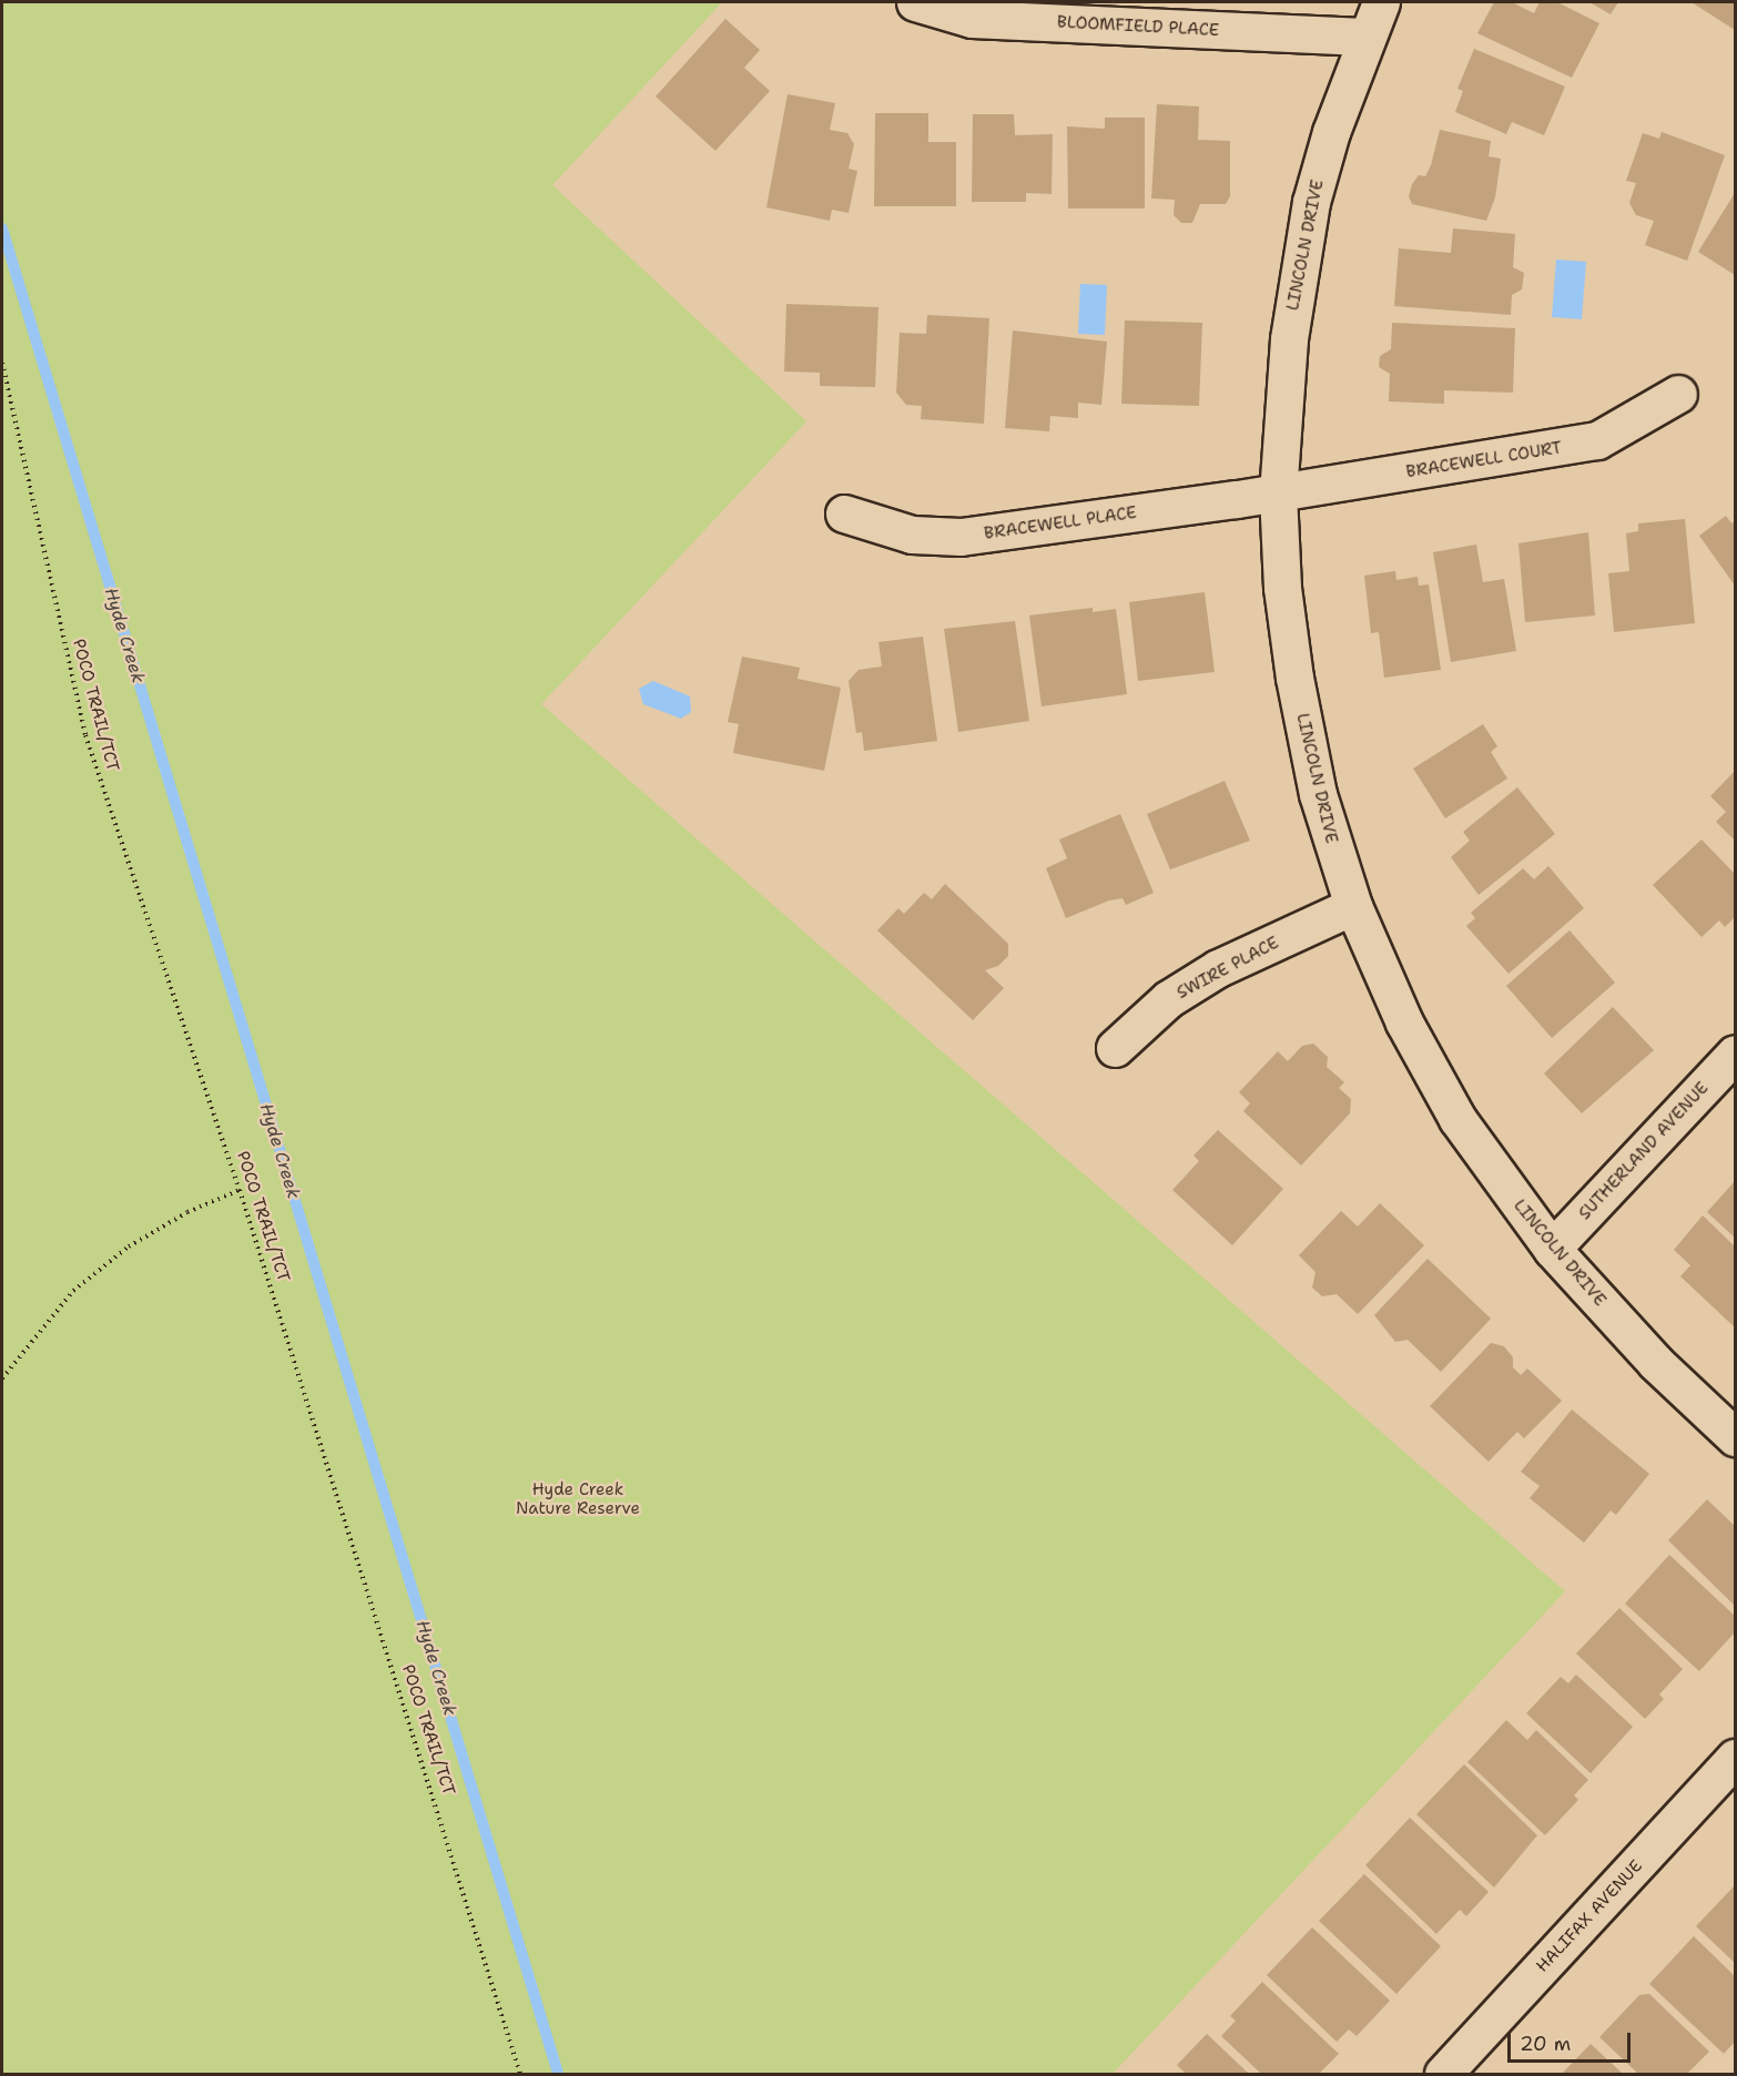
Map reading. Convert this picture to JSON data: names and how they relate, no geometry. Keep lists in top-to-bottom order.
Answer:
{
  "streets": {
    "street": [
      "BLOOMFIELD PLACE",
      "LINCOLN DRIVE",
      "BRACEWELL COURT",
      "BRACEWELL PLACE",
      "SWIRE PLACE",
      "SUTHERLAND AVENUE",
      "HALIFAX AVENUE"
    ],
    "path": ["POCO TRAIL/TCT"]
  },
  "crossings": [
    ["BLOOMFIELD PLACE", "LINCOLN DRIVE"],
    ["LINCOLN DRIVE", "BRACEWELL COURT"],
    ["LINCOLN DRIVE", "BRACEWELL PLACE"],
    ["LINCOLN DRIVE", "SWIRE PLACE"],
    ["LINCOLN DRIVE", "SUTHERLAND AVENUE"],
    ["BRACEWELL COURT", "BRACEWELL PLACE"]
  ],
  "water": ["Hyde Creek"],
  "parks": ["Hyde Creek Nature Reserve"],
  "scale_bar": "20 m"
}
